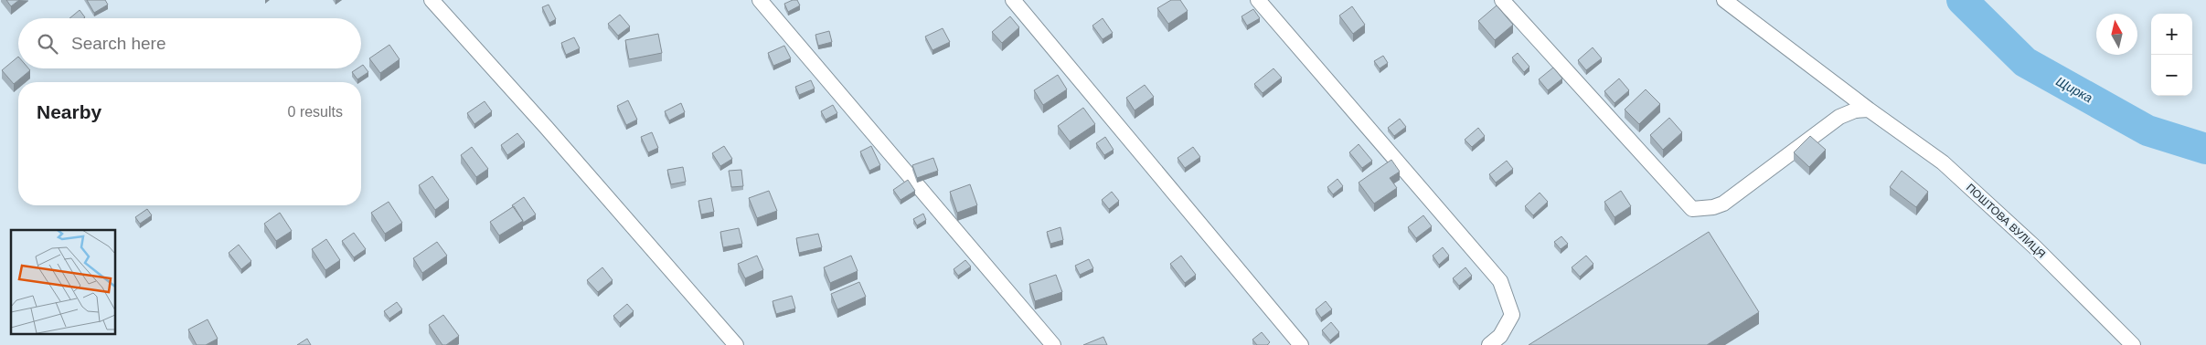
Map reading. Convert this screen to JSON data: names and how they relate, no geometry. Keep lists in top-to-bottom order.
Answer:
{
  "streets": {
    "street": ["ПОШТОВА ВУЛИЦЯ"]
  },
  "water": ["Щирка"],
  "north": "top",
  "page": {
    "map_buttons": ["+", "−"],
    "search": "Search here",
    "heading": ["Nearby", "0 results"]
  }
}
